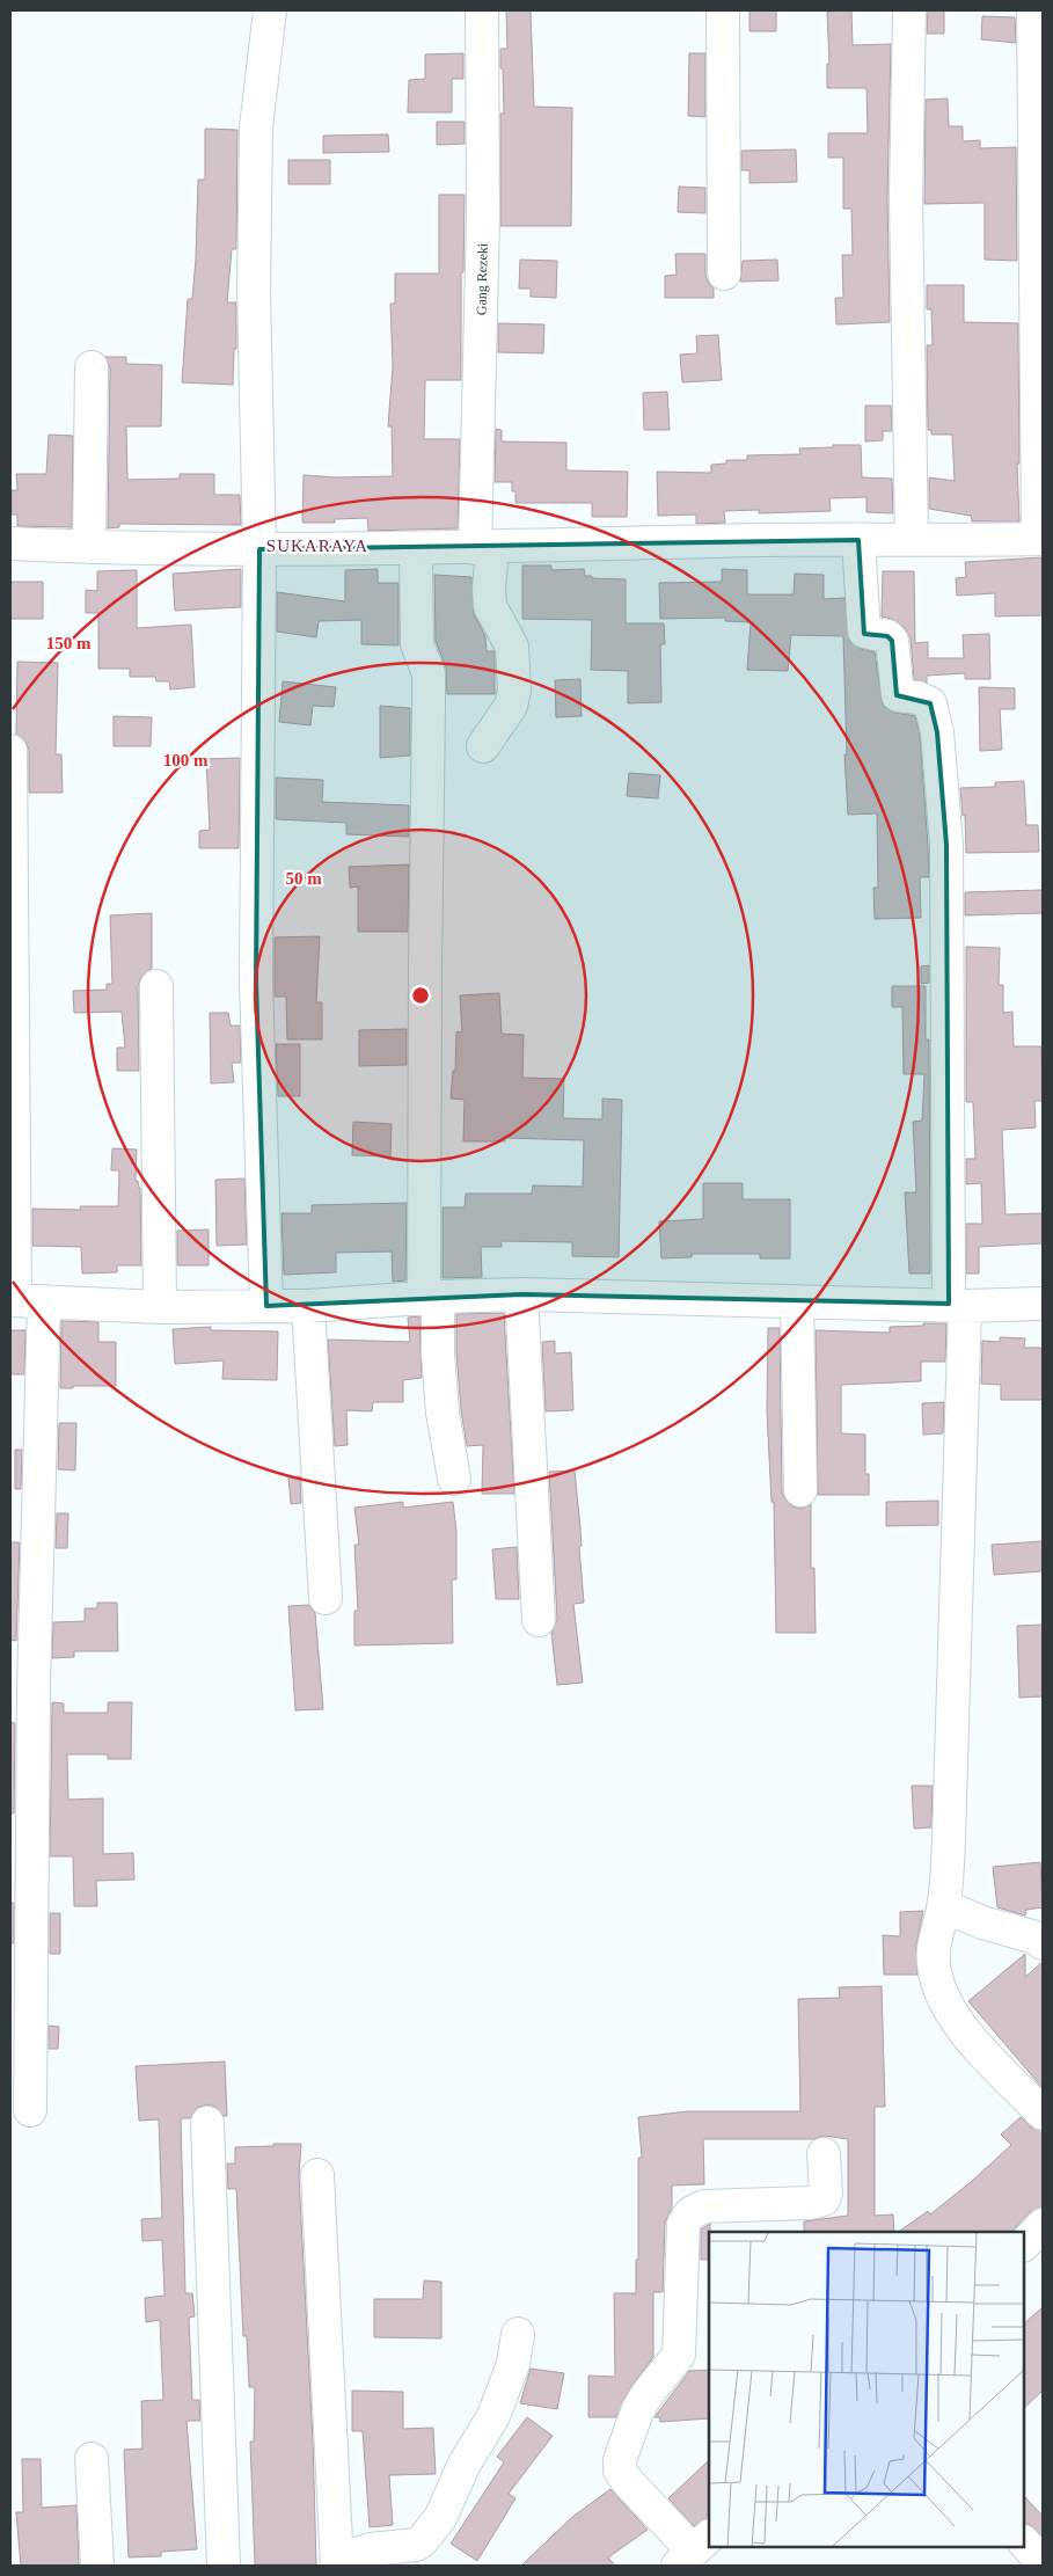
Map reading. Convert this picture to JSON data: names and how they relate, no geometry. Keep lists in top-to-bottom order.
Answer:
{
  "streets": {
    "street": ["Gang Rezeki"]
  },
  "districts": ["SUKARAYA"],
  "rings": ["150 m", "100 m", "50 m"]
}
